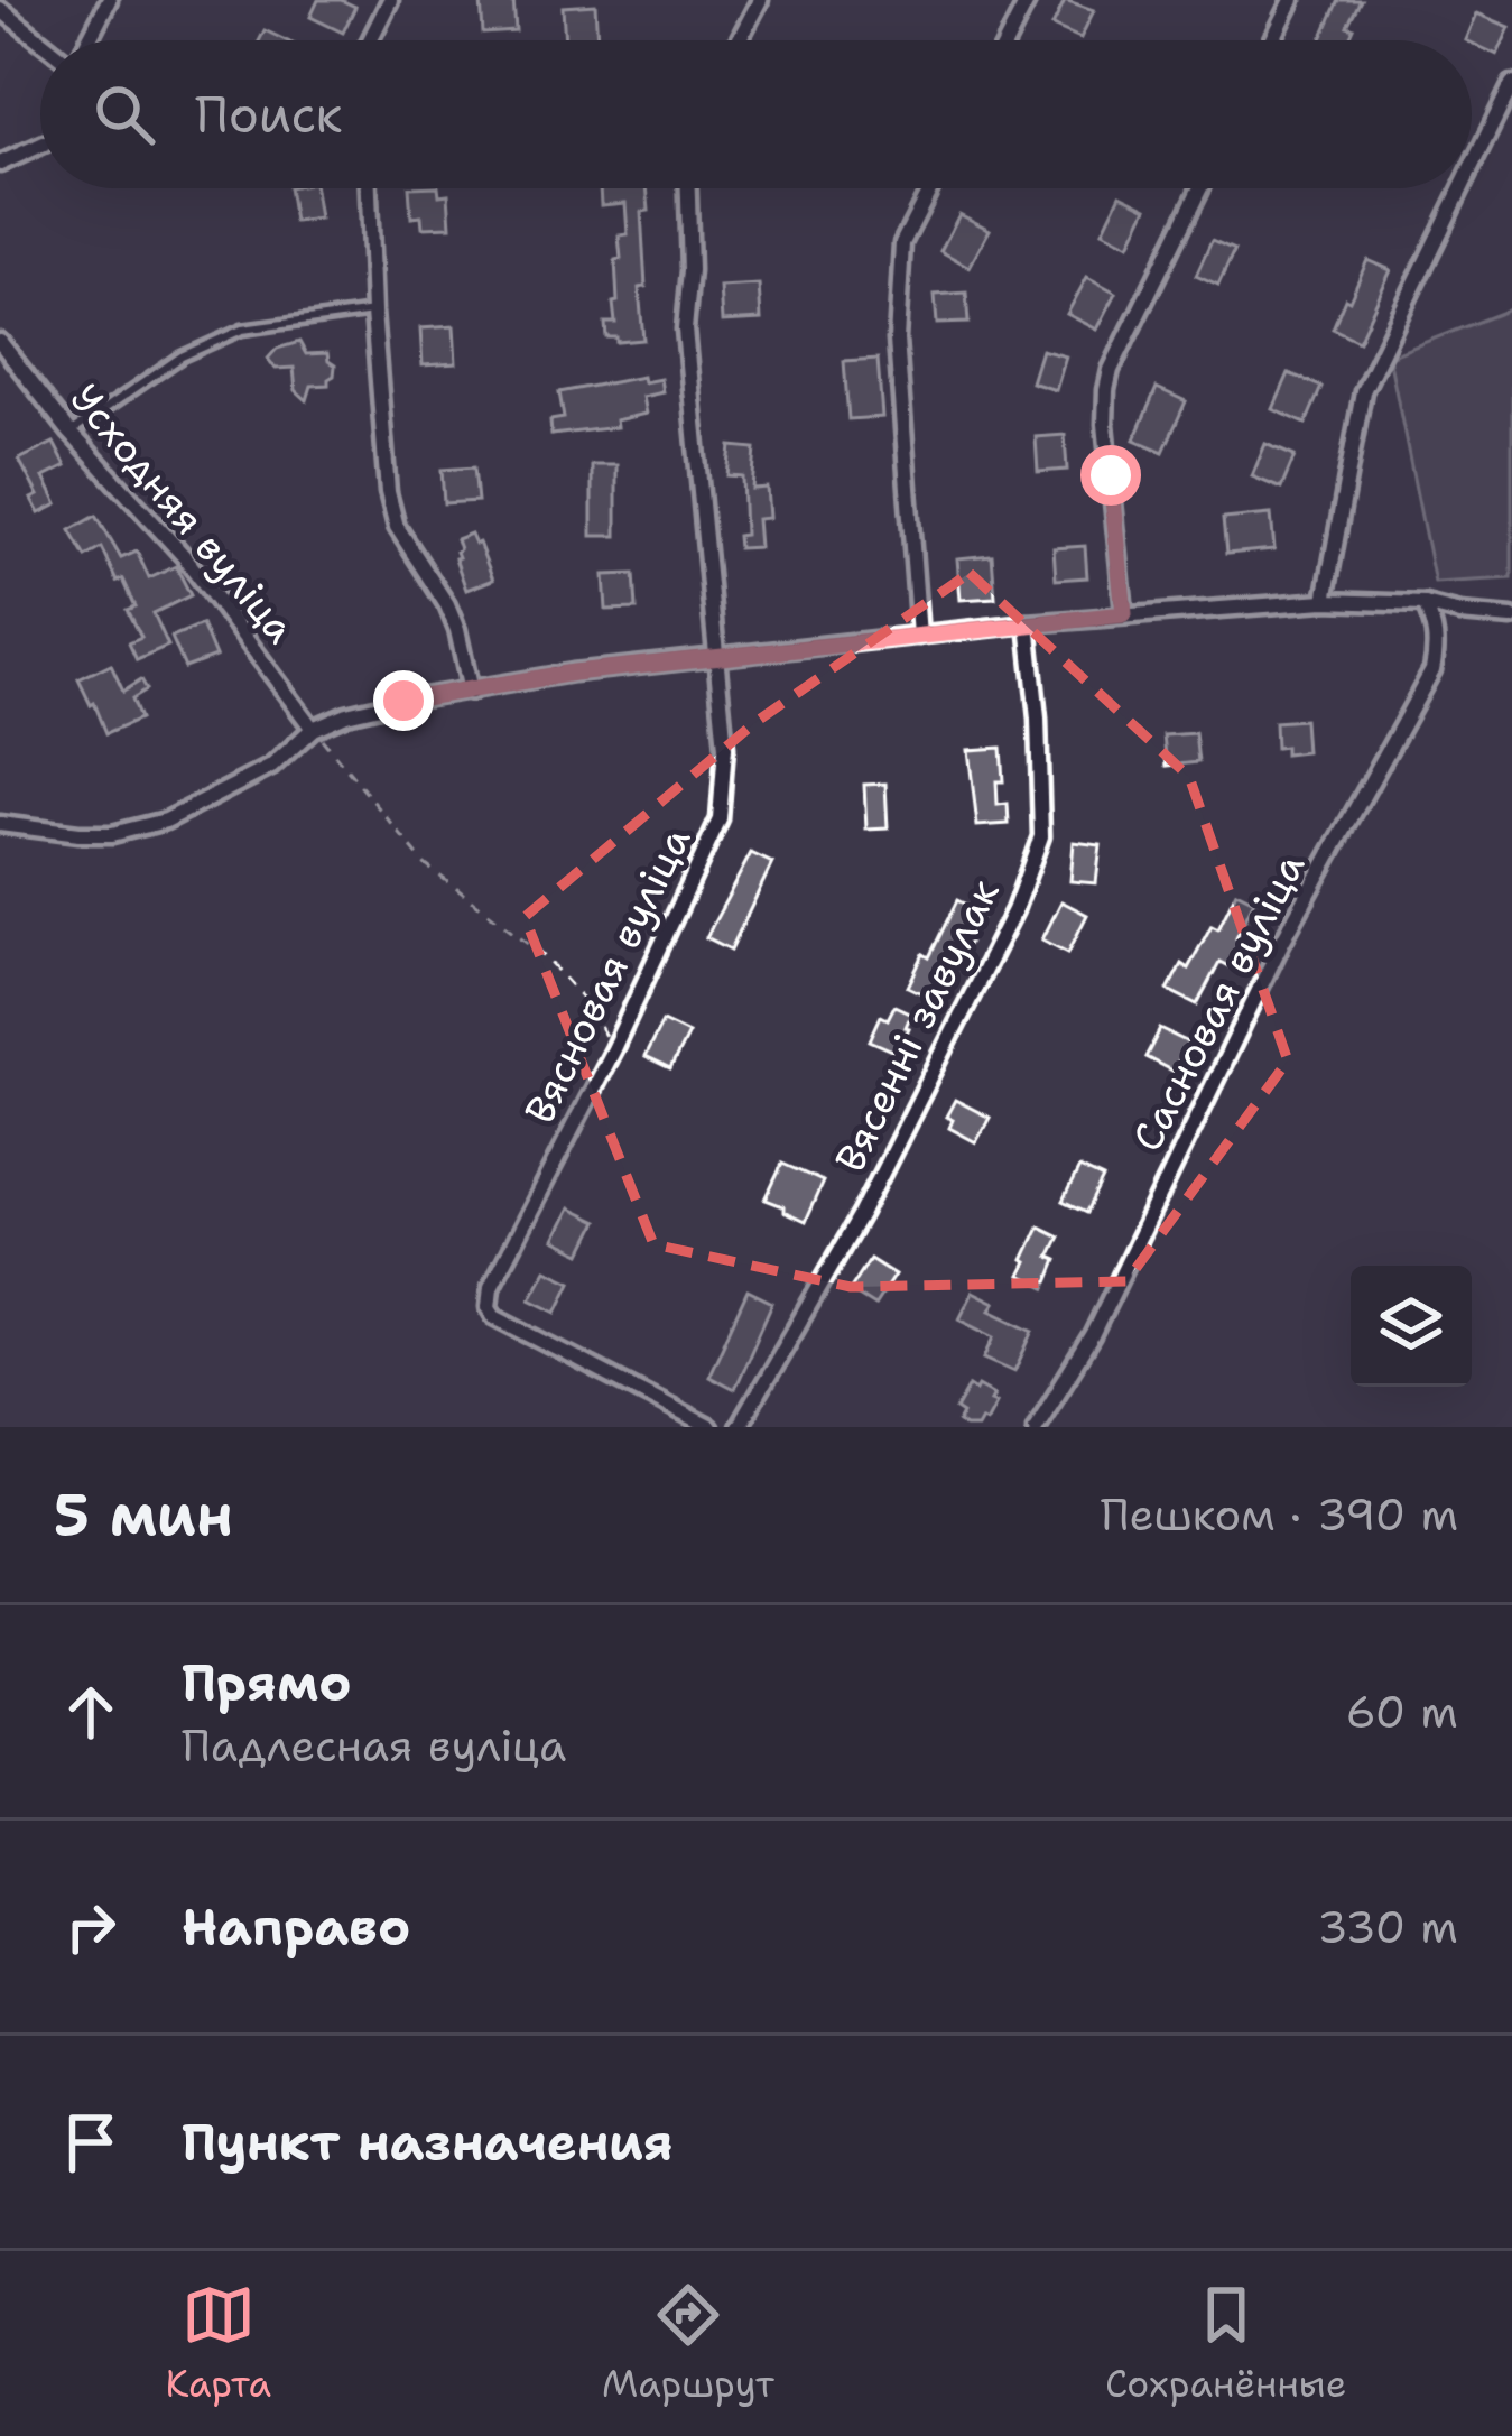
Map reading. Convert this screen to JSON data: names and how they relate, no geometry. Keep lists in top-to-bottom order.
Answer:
{
  "streets": {
    "street": [
      "Усходняя вуліца",
      "Вясновая вуліца",
      "Сасновая вуліца",
      "Вясенні завулак"
    ]
  },
  "page": {
    "search": "Поиск",
    "heading": ["5 мин", "Пешком · 390 m"],
    "list": [
      ["Прямо", "Падлесная вуліца", "60 m"],
      ["Направо", "330 m"],
      "Пункт назначения"
    ],
    "nav": ["Карта", "Маршрут", "Сохранённые"]
  }
}
